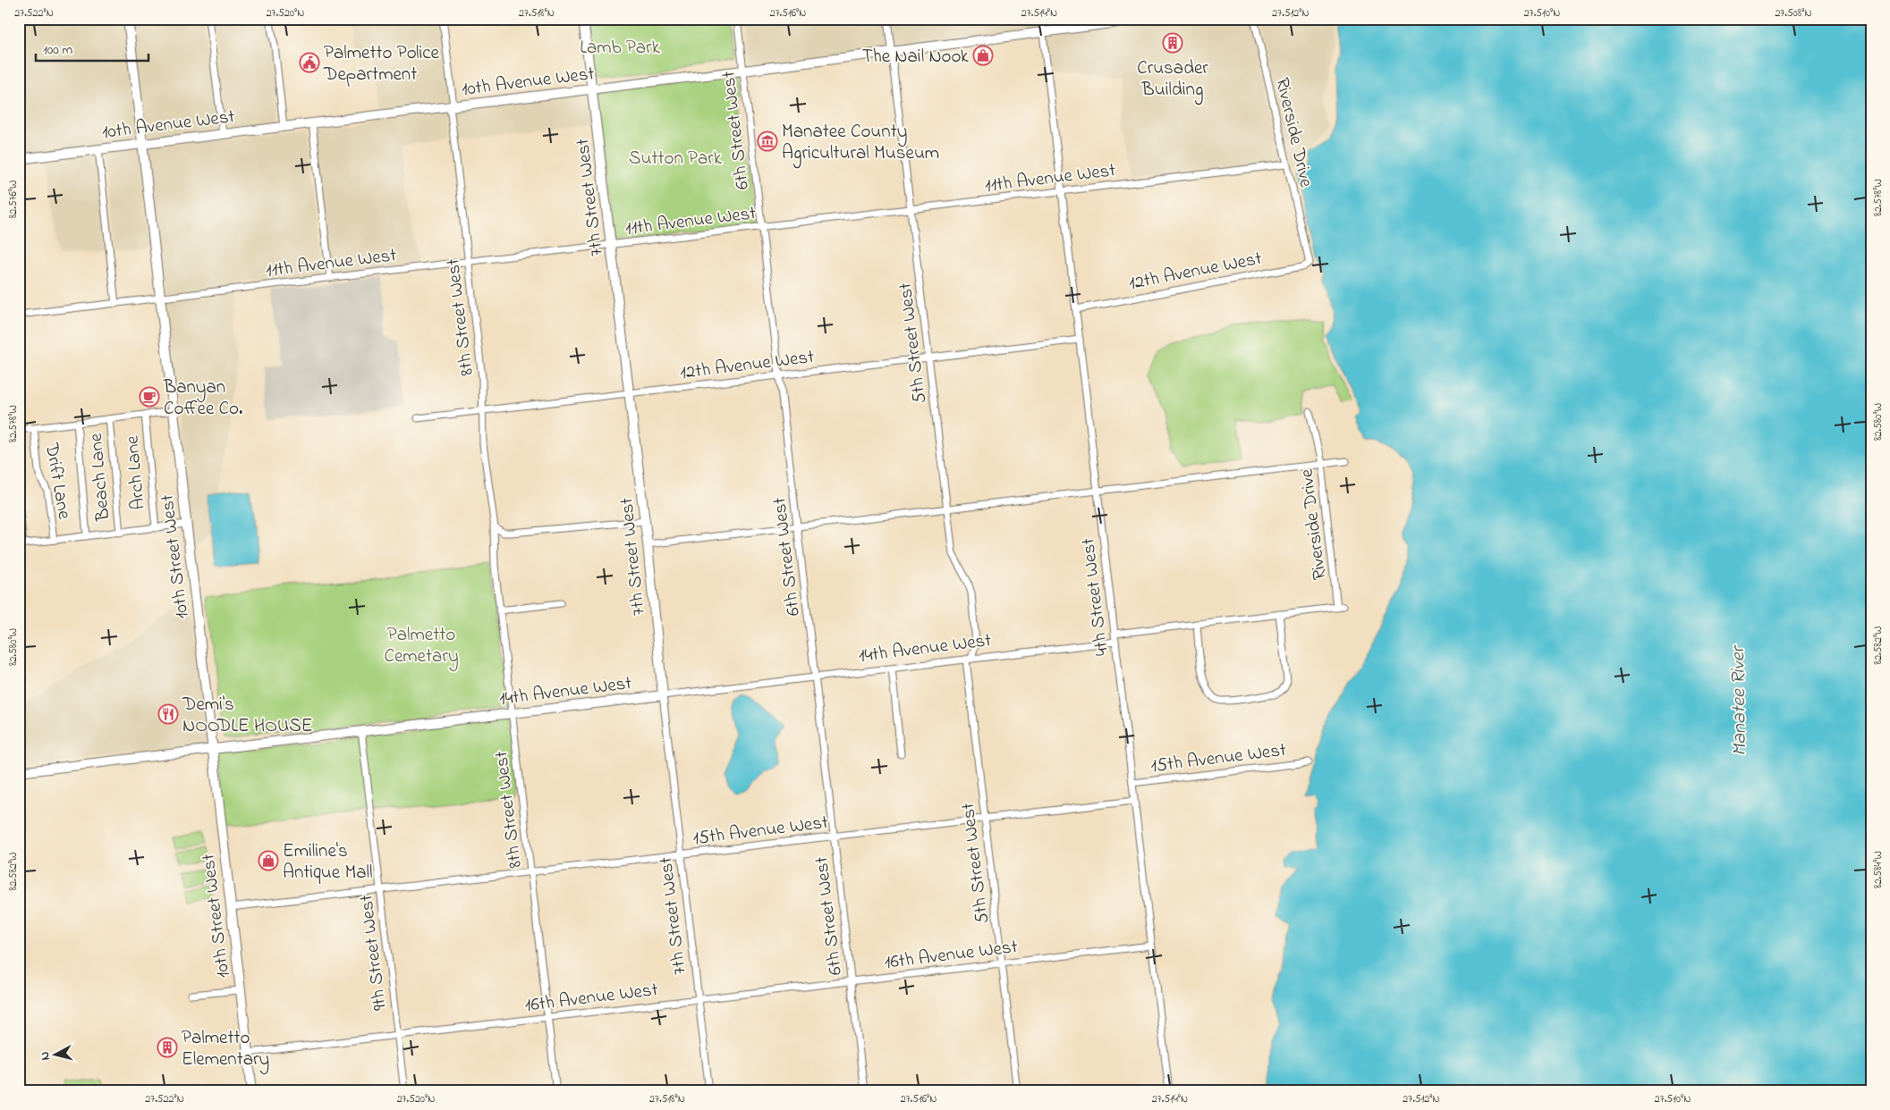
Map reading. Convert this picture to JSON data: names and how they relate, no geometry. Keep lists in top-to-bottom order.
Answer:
{
  "streets": {
    "street": [
      "10th Avenue West",
      "6th Street West",
      "Riverside Drive",
      "11th Avenue West",
      "7th Street West",
      "12th Avenue West",
      "8th Street West",
      "5th Street West",
      "Arch Lane",
      "Beach Lane",
      "Drift Lane",
      "10th Street West",
      "4th Street West",
      "14th Avenue West",
      "15th Avenue West",
      "9th Street West",
      "16th Avenue West"
    ]
  },
  "crossings": [
    ["10th Avenue West", "6th Street West"],
    ["10th Avenue West", "7th Street West"],
    ["10th Avenue West", "8th Street West"],
    ["10th Avenue West", "5th Street West"],
    ["10th Avenue West", "10th Street West"],
    ["10th Avenue West", "4th Street West"],
    ["6th Street West", "11th Avenue West"],
    ["6th Street West", "12th Avenue West"],
    ["6th Street West", "14th Avenue West"],
    ["6th Street West", "15th Avenue West"],
    ["6th Street West", "16th Avenue West"],
    ["Riverside Drive", "11th Avenue West"],
    ["Riverside Drive", "12th Avenue West"],
    ["11th Avenue West", "7th Street West"],
    ["11th Avenue West", "8th Street West"],
    ["11th Avenue West", "5th Street West"],
    ["11th Avenue West", "10th Street West"],
    ["11th Avenue West", "4th Street West"],
    ["7th Street West", "12th Avenue West"],
    ["7th Street West", "14th Avenue West"],
    ["7th Street West", "15th Avenue West"],
    ["7th Street West", "16th Avenue West"],
    ["12th Avenue West", "8th Street West"],
    ["12th Avenue West", "5th Street West"],
    ["12th Avenue West", "4th Street West"],
    ["8th Street West", "14th Avenue West"],
    ["8th Street West", "15th Avenue West"],
    ["8th Street West", "16th Avenue West"],
    ["5th Street West", "14th Avenue West"],
    ["5th Street West", "15th Avenue West"],
    ["5th Street West", "16th Avenue West"],
    ["10th Street West", "14th Avenue West"],
    ["10th Street West", "15th Avenue West"],
    ["10th Street West", "16th Avenue West"],
    ["4th Street West", "14th Avenue West"],
    ["4th Street West", "15th Avenue West"],
    ["4th Street West", "16th Avenue West"],
    ["14th Avenue West", "9th Street West"],
    ["15th Avenue West", "9th Street West"],
    ["9th Street West", "16th Avenue West"]
  ],
  "water": ["Manatee River"],
  "parks": ["Lamb Park", "Sutton Park", "Palmetto Cemetary"],
  "places": {
    "building": ["Crusader Building", "Palmetto Elementary"],
    "shop": ["The Nail Nook", "Emiline's Antique Mall"],
    "public building": ["Palmetto Police Department"],
    "museum": ["Manatee County Agricultural Museum"],
    "cafe": ["Banyan Coffee Co."],
    "restaurant": ["Demi's NOODLE HOUSE"]
  },
  "scale_bar": "100 m",
  "north": "left",
  "coordinates": [
    "27.522°N",
    "27.520°N",
    "27.518°N",
    "27.516°N",
    "27.514°N",
    "27.512°N",
    "27.510°N",
    "27.508°N",
    "82.578°W",
    "82.576°W",
    "82.580°W",
    "82.582°W",
    "82.584°W"
  ]
}
